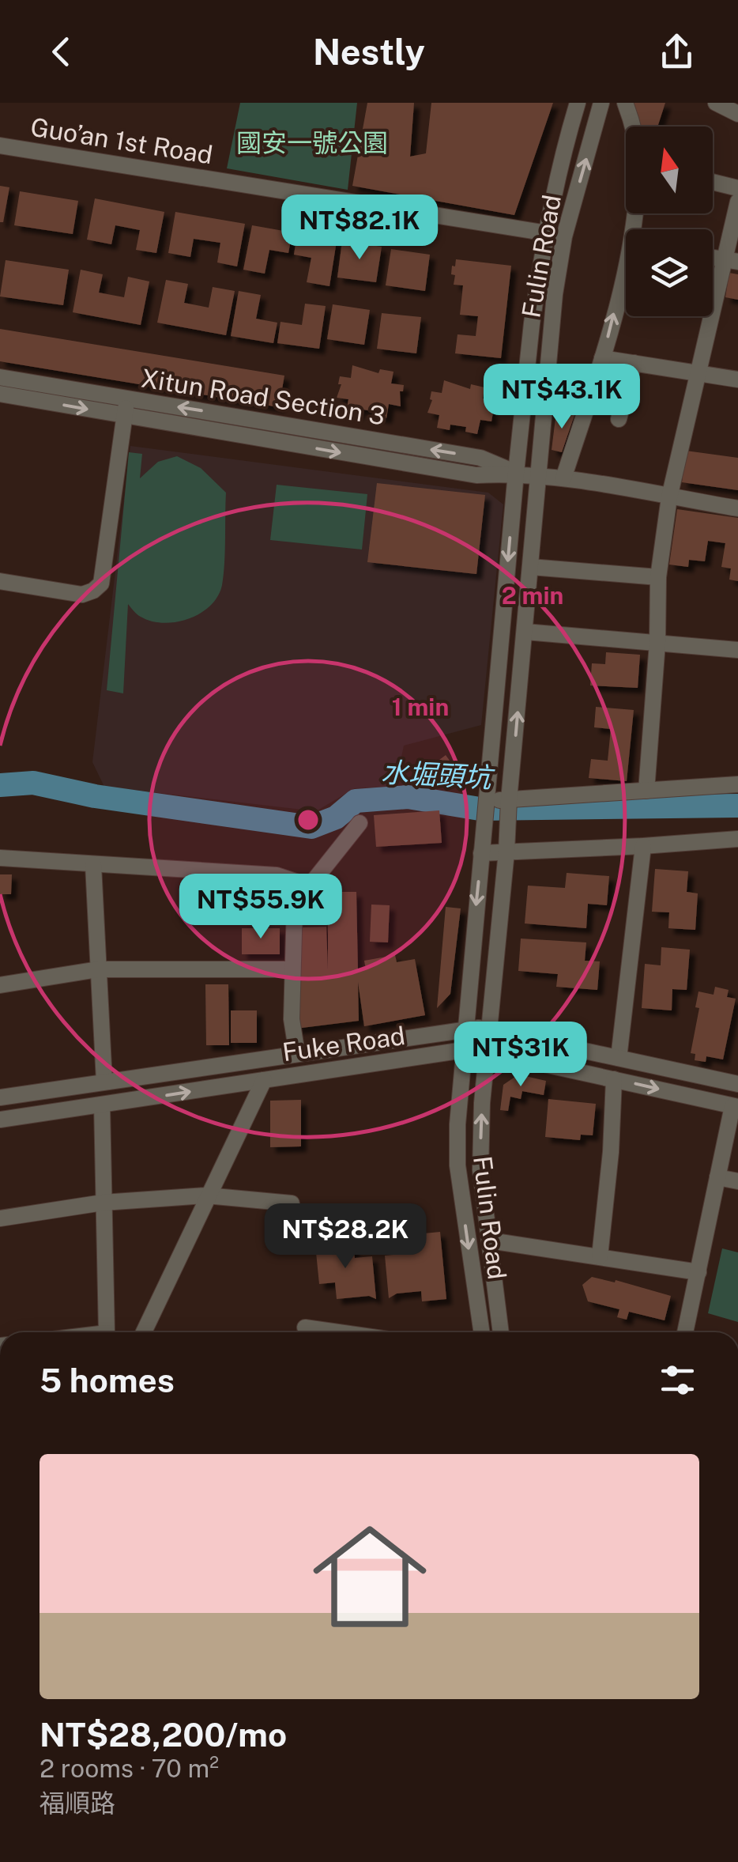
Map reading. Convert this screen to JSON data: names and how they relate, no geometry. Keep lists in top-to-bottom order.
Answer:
{
  "streets": {
    "street": [
      "Guo’an 1st Road",
      "Fulin Road",
      "Xitun Road Section 3",
      "Fuke Road"
    ]
  },
  "crossings": [
    ["Guo’an 1st Road", "Fulin Road"],
    ["Fulin Road", "Xitun Road Section 3"],
    ["Fulin Road", "Fuke Road"]
  ],
  "water": ["水堀頭坑"],
  "parks": ["國安一號公園"],
  "north": "top",
  "page": {
    "header": "Nestly",
    "price": [
      "NT$82.1K",
      "NT$43.1K",
      "NT$55.9K",
      "NT$31K",
      "NT$28.2K"
    ],
    "heading": "5 homes",
    "list": [
      {
        "name": "NT$28,200/mo",
        "note": "2 rooms · 70 m² · 福順路"
      }
    ]
  },
  "rings": ["2 min", "1 min"]
}
